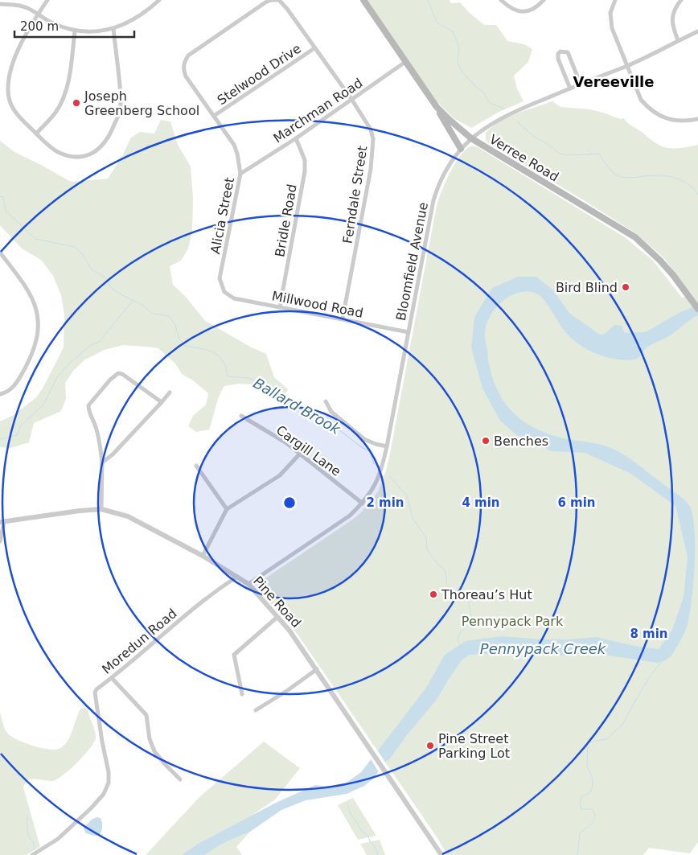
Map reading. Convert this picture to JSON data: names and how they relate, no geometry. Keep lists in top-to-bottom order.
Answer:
{
  "streets": {
    "main road": ["Verree Road"],
    "street": [
      "Stelwood Drive",
      "Marchman Road",
      "Ferndale Street",
      "Alicia Street",
      "Bridle Road",
      "Bloomfield Avenue",
      "Millwood Road",
      "Cargill Lane",
      "Pine Road",
      "Moredun Road"
    ]
  },
  "crossings": [
    ["Stelwood Drive", "Ferndale Street"],
    ["Stelwood Drive", "Alicia Street"],
    ["Marchman Road", "Verree Road"],
    ["Marchman Road", "Ferndale Street"],
    ["Marchman Road", "Alicia Street"],
    ["Marchman Road", "Bridle Road"],
    ["Verree Road", "Bloomfield Avenue"],
    ["Ferndale Street", "Alicia Street"],
    ["Ferndale Street", "Millwood Road"],
    ["Alicia Street", "Millwood Road"],
    ["Bridle Road", "Millwood Road"],
    ["Bloomfield Avenue", "Millwood Road"],
    ["Bloomfield Avenue", "Cargill Lane"],
    ["Bloomfield Avenue", "Pine Road"],
    ["Pine Road", "Moredun Road"]
  ],
  "districts": ["Vereeville"],
  "water": ["Ballard Brook", "Pennypack Creek"],
  "parks": ["Pennypack Park"],
  "places": [
    "Joseph Greenberg School",
    "Bird Blind",
    "Benches",
    "Thoreau’s Hut",
    "Pine Street Parking Lot"
  ],
  "scale_bar": "200 m",
  "rings": [
    "2 min",
    "4 min",
    "6 min",
    "8 min"
  ]
}
